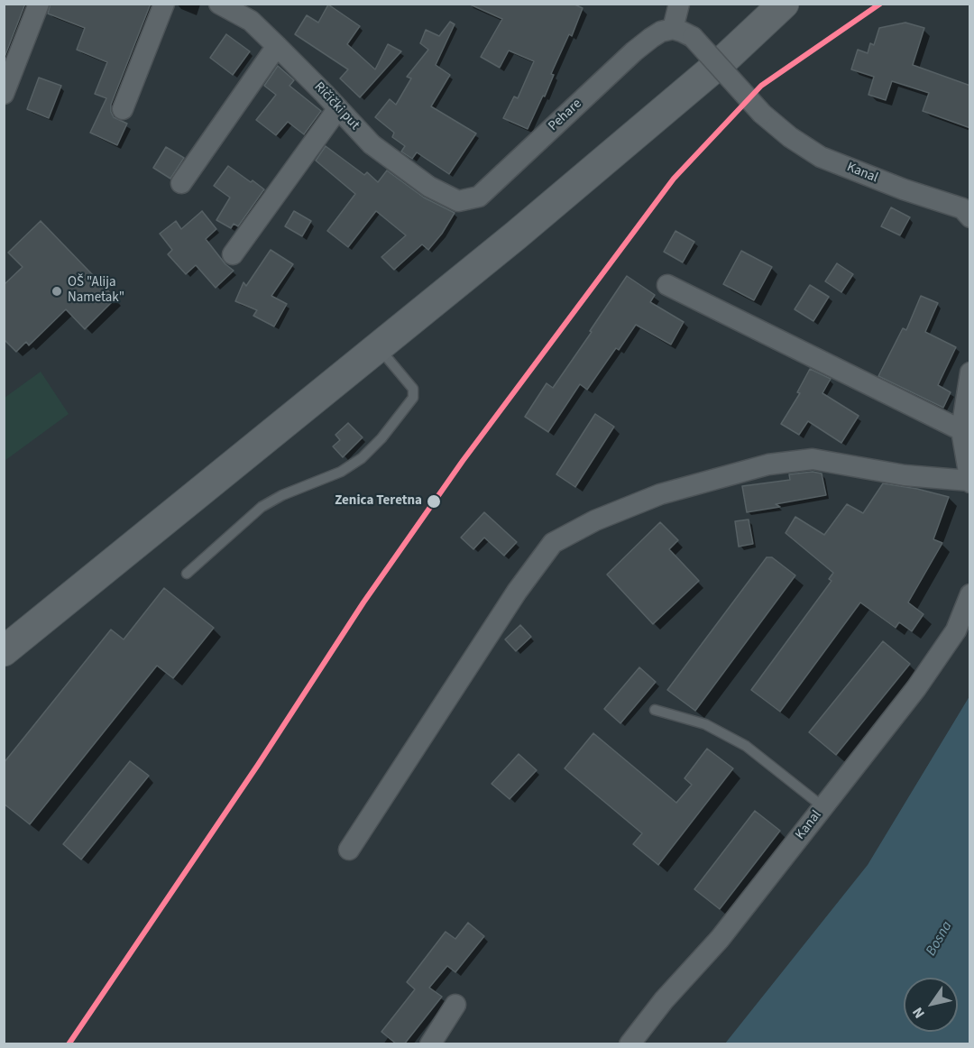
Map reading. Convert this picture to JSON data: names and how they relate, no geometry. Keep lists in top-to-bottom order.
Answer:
{
  "streets": {
    "street": ["Ričički put", "Pehare", "Kanal"]
  },
  "crossings": [
    ["Ričički put", "Pehare"],
    ["Pehare", "Kanal"]
  ],
  "water": ["Bosna"],
  "places": ["OŠ \"Alija Nametak\"", "Zenica Teretna"],
  "north": "bottom left"
}
